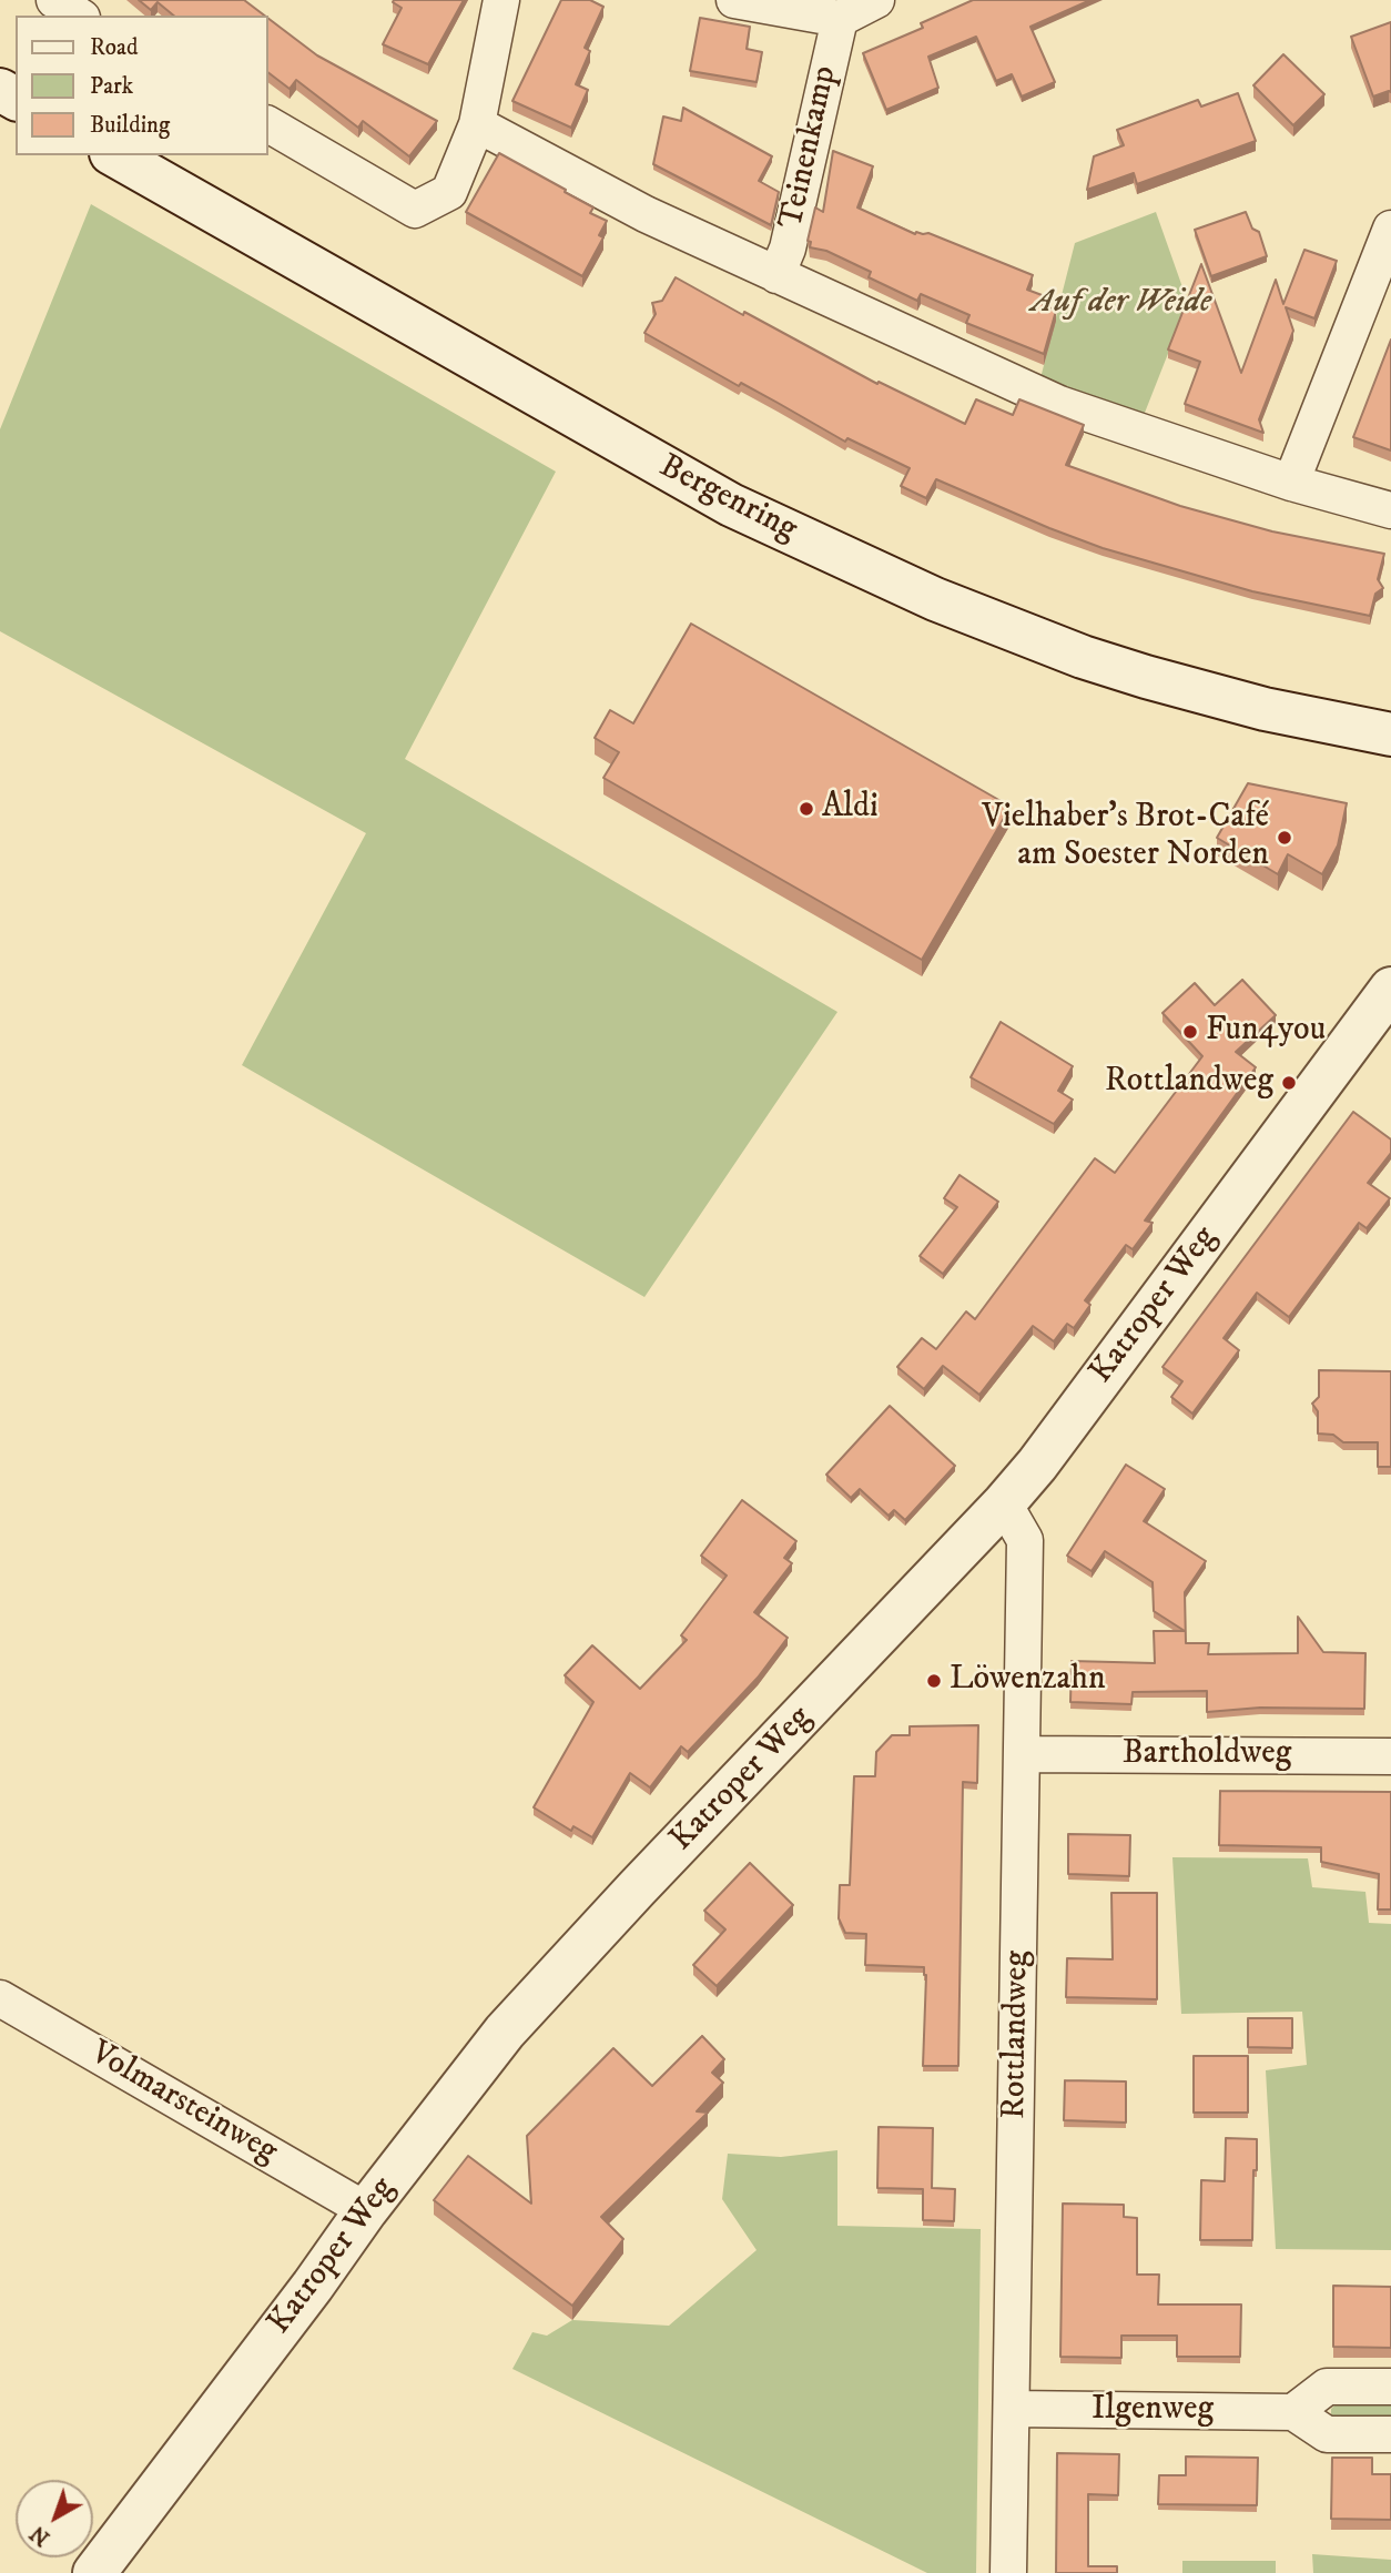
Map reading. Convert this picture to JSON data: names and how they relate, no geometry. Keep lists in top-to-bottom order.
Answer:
{
  "streets": {
    "street": [
      "Teinenkamp",
      "Bergenring",
      "Katroper Weg",
      "Bartholdweg",
      "Rottlandweg",
      "Volmarsteinweg",
      "Ilgenweg"
    ]
  },
  "crossings": [
    ["Katroper Weg", "Rottlandweg"],
    ["Katroper Weg", "Volmarsteinweg"],
    ["Bartholdweg", "Rottlandweg"],
    ["Rottlandweg", "Ilgenweg"]
  ],
  "parks": ["Auf der Weide"],
  "places": [
    "Aldi",
    "Vielhaber's Brot-Café am Soester Norden",
    "Fun4you",
    "Rottlandweg",
    "Löwenzahn"
  ],
  "legend": ["Road", "Park", "Building"],
  "north": "bottom left"
}
